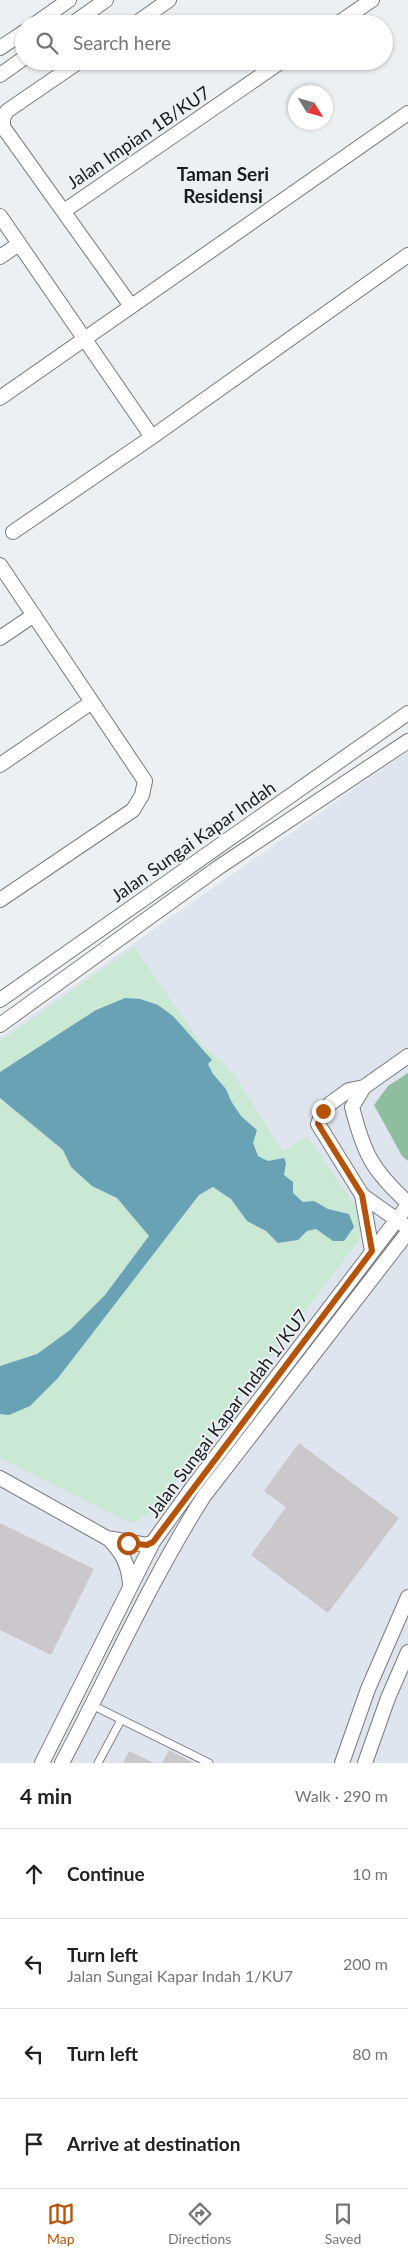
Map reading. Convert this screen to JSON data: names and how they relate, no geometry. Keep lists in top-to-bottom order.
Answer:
{
  "streets": {
    "street": ["Jalan Impian 1B/KU7", "Jalan Sungai Kapar Indah", "Jalan Sungai Kapar Indah 1/KU7"]
  },
  "districts": ["Taman Seri Residensi"],
  "north": "bottom right",
  "page": {
    "search": "Search here",
    "heading": ["4 min", "Walk · 290 m"],
    "list": [
      ["Continue", "10 m"],
      ["Turn left", "Jalan Sungai Kapar Indah 1/KU7", "200 m"],
      ["Turn left", "80 m"],
      "Arrive at destination"
    ],
    "nav": ["Map", "Directions", "Saved"]
  }
}
